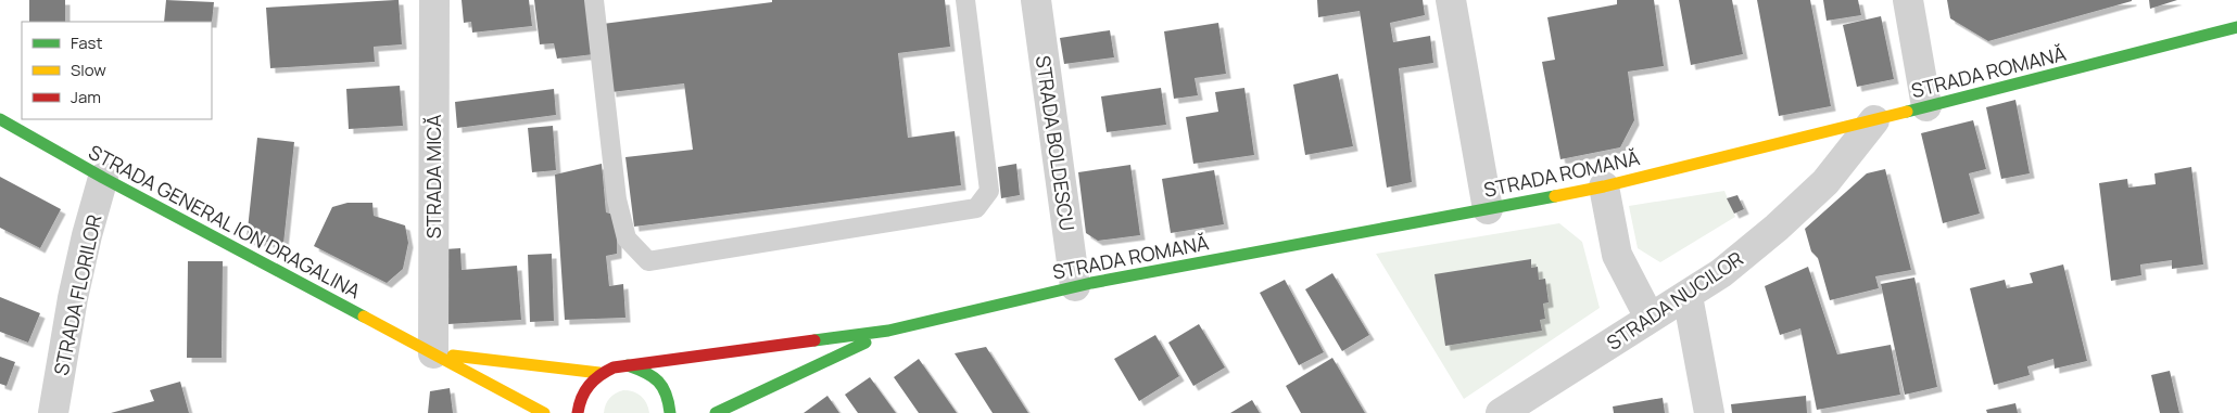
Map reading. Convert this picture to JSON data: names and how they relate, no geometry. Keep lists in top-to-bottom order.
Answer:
{
  "streets": {
    "street": [
      "STRADA ROMANĂ",
      "STRADA BOLDESCU",
      "STRADA MICĂ",
      "STRADA GENERAL ION DRAGALINA",
      "STRADA FLORILOR",
      "STRADA NUCILOR"
    ]
  },
  "crossings": [
    ["STRADA ROMANĂ", "STRADA BOLDESCU"],
    ["STRADA ROMANĂ", "STRADA GENERAL ION DRAGALINA"],
    ["STRADA ROMANĂ", "STRADA NUCILOR"],
    ["STRADA MICĂ", "STRADA GENERAL ION DRAGALINA"],
    ["STRADA GENERAL ION DRAGALINA", "STRADA FLORILOR"]
  ],
  "legend": ["Fast", "Slow", "Jam"]
}
